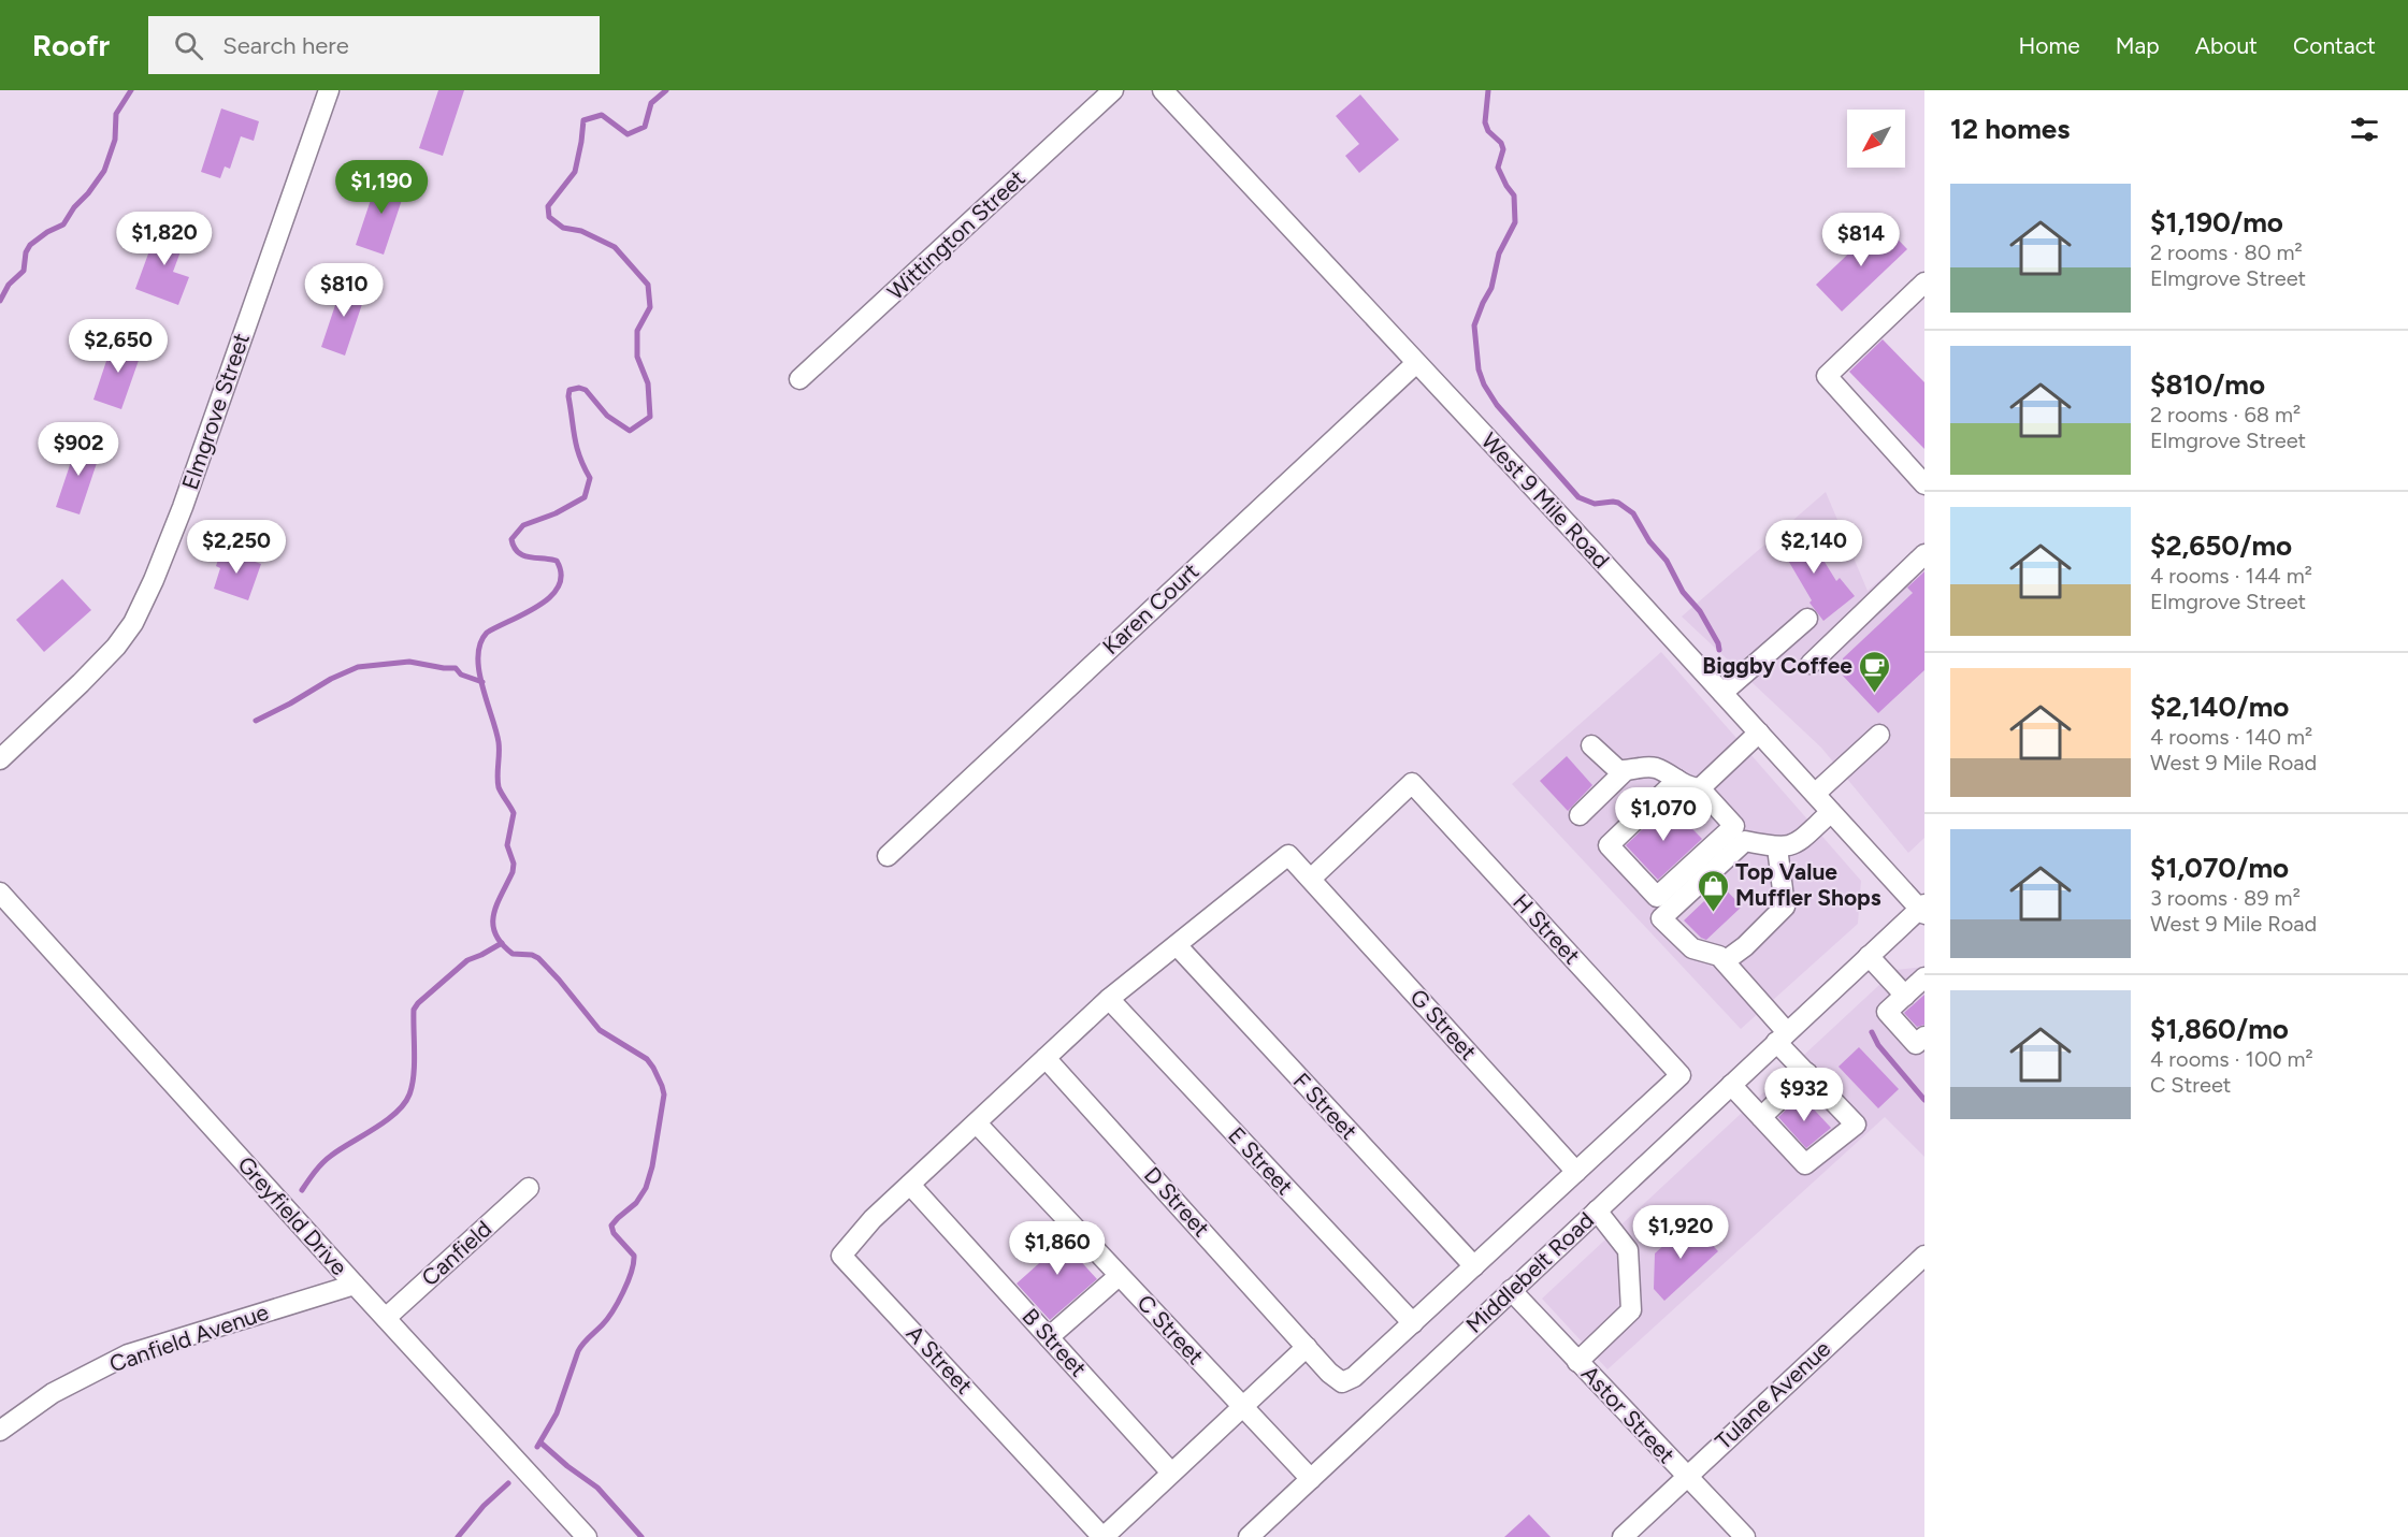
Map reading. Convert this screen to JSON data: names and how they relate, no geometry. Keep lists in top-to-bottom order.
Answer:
{
  "streets": {
    "street": [
      "Wittington Street",
      "Elmgrove Street",
      "West 9 Mile Road",
      "Karen Court",
      "H Street",
      "G Street",
      "F Street",
      "E Street",
      "D Street",
      "Greyfield Drive",
      "Canfield",
      "Middlebelt Road",
      "C Street",
      "Canfield Avenue",
      "B Street",
      "A Street",
      "Tulane Avenue",
      "Astor Street"
    ]
  },
  "crossings": [
    ["West 9 Mile Road", "Karen Court"],
    ["West 9 Mile Road", "Middlebelt Road"],
    ["H Street", "G Street"],
    ["G Street", "F Street"],
    ["E Street", "D Street"],
    ["D Street", "A Street"],
    ["Greyfield Drive", "Canfield"],
    ["Greyfield Drive", "Canfield Avenue"],
    ["Middlebelt Road", "C Street"],
    ["Middlebelt Road", "Astor Street"],
    ["C Street", "A Street"],
    ["B Street", "A Street"],
    ["Tulane Avenue", "Astor Street"]
  ],
  "places": {
    "cafe": ["Biggby Coffee"],
    "shop": ["Top Value Muffler Shops"]
  },
  "north": "bottom left",
  "page": {
    "header": "Roofr",
    "search": "Search here",
    "nav": [
      "Home",
      "Map",
      "About",
      "Contact"
    ],
    "heading": "12 homes",
    "price": [
      "$1,190",
      "$1,820",
      "$814",
      "$810",
      "$2,650",
      "$902",
      "$2,250",
      "$2,140",
      "$1,070",
      "$932",
      "$1,920",
      "$1,860"
    ],
    "list": [
      {
        "name": "$1,190/mo",
        "note": "2 rooms · 80 m² · Elmgrove Street"
      },
      {
        "name": "$810/mo",
        "note": "2 rooms · 68 m² · Elmgrove Street"
      },
      {
        "name": "$2,650/mo",
        "note": "4 rooms · 144 m² · Elmgrove Street"
      },
      {
        "name": "$2,140/mo",
        "note": "4 rooms · 140 m² · West 9 Mile Road"
      },
      {
        "name": "$1,070/mo",
        "note": "3 rooms · 89 m² · West 9 Mile Road"
      },
      {
        "name": "$1,860/mo",
        "note": "4 rooms · 100 m² · C Street"
      }
    ]
  }
}
